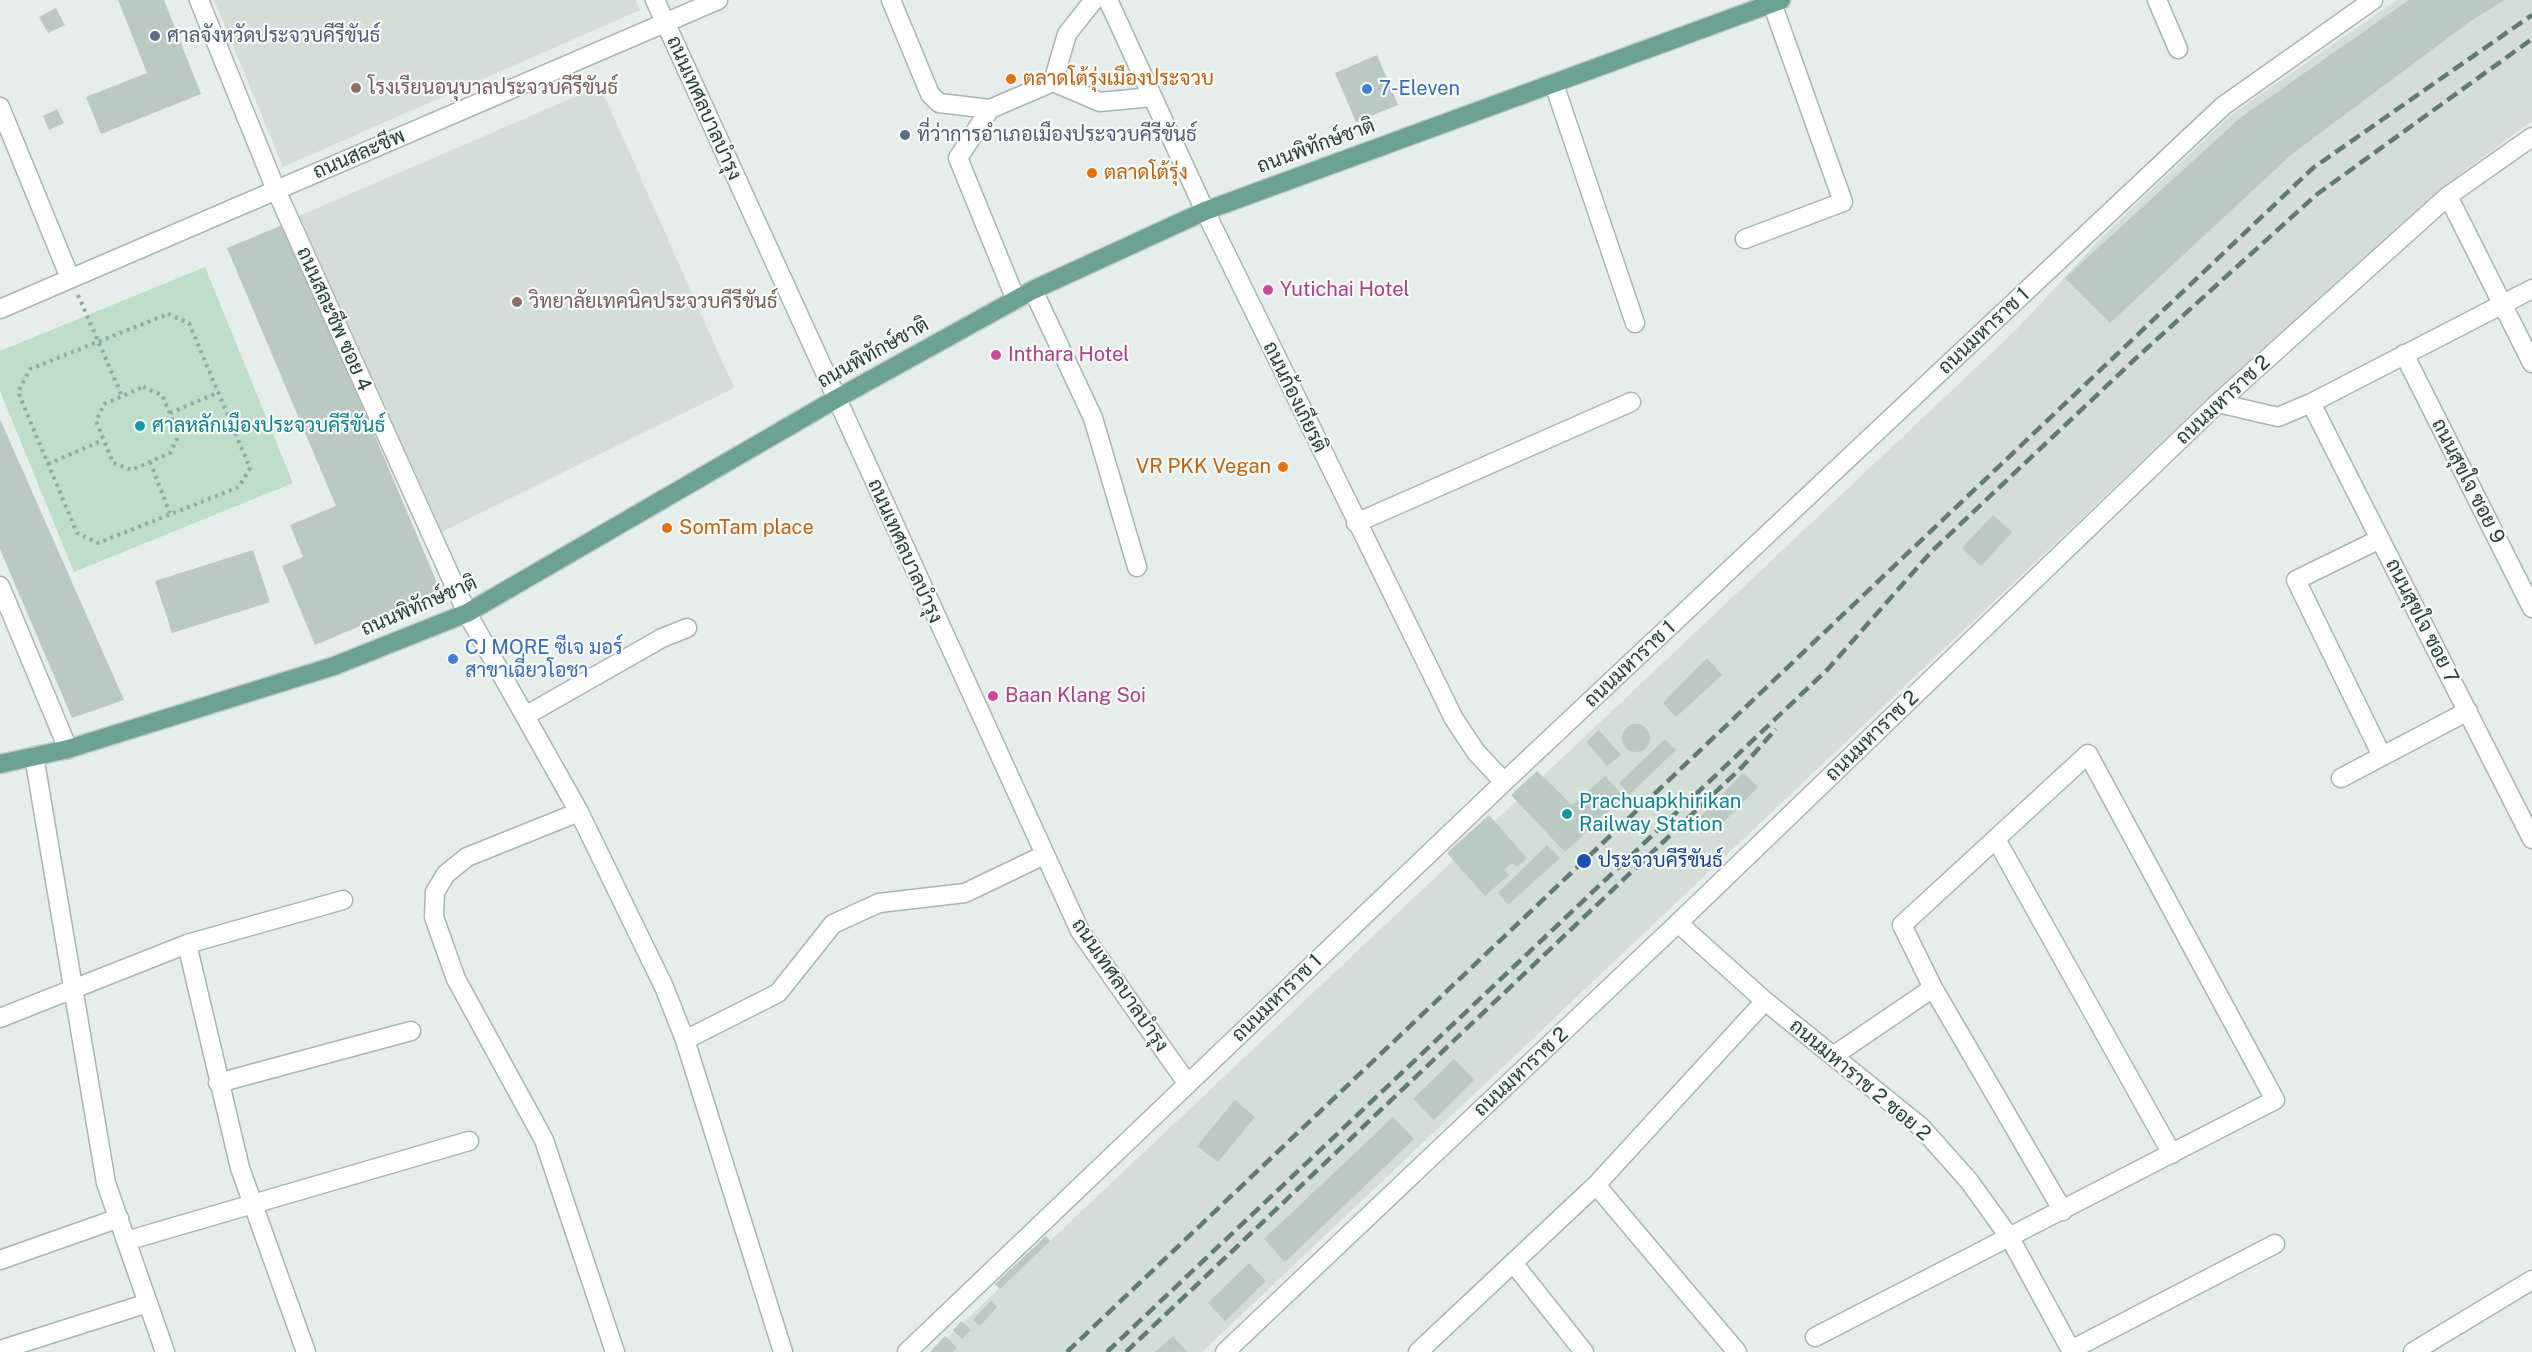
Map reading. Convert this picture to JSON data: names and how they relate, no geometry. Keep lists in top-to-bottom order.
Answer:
{
  "streets": {
    "main road": ["ถนนพิทักษ์ชาติ"],
    "street": [
      "ถนนเทศลบาลบำรุง",
      "ถนนสละชีพ",
      "ถนนสละชีพ ซอย 4",
      "ถนนมหาราช 1",
      "ถนนก้องเกียรติ",
      "ถนนมหาราช 2",
      "ถนนสุขใจ ซอย 9",
      "ถนนสุขใจ ซอย 7",
      "ถนนมหาราช 2 ซอย 2"
    ]
  },
  "crossings": [
    ["ถนนเทศลบาลบำรุง", "ถนนพิทักษ์ชาติ"],
    ["ถนนเทศลบาลบำรุง", "ถนนสละชีพ"],
    ["ถนนเทศลบาลบำรุง", "ถนนมหาราช 1"],
    ["ถนนพิทักษ์ชาติ", "ถนนสละชีพ ซอย 4"],
    ["ถนนพิทักษ์ชาติ", "ถนนก้องเกียรติ"],
    ["ถนนสละชีพ", "ถนนสละชีพ ซอย 4"],
    ["ถนนมหาราช 1", "ถนนก้องเกียรติ"],
    ["ถนนมหาราช 2", "ถนนมหาราช 2 ซอย 2"]
  ],
  "places": [
    "ศาลจังหวัดประจวบคีรีขันธ์",
    "ตลาดโต้รุ่งเมืองประจวบ",
    "โรงเรียนอนุบาลประจวบคีรีขันธ์",
    "7-Eleven",
    "ที่ว่าการอำเภอเมืองประจวบคีรีขันธ์",
    "ตลาดโต้รุ่ง",
    "Yutichai Hotel",
    "วิทยาลัยเทคนิคประจวบคีรีขันธ์",
    "Inthara Hotel",
    "ศาลหลักเมืองประจวบคีรีขันธ์",
    "VR PKK Vegan",
    "SomTam place",
    "CJ MORE ซีเจ มอร์ สาขาเฉี่ยวโอชา",
    "Baan Klang Soi",
    "Prachuapkhirikan Railway Station",
    "ประจวบคีรีขันธ์"
  ]
}
